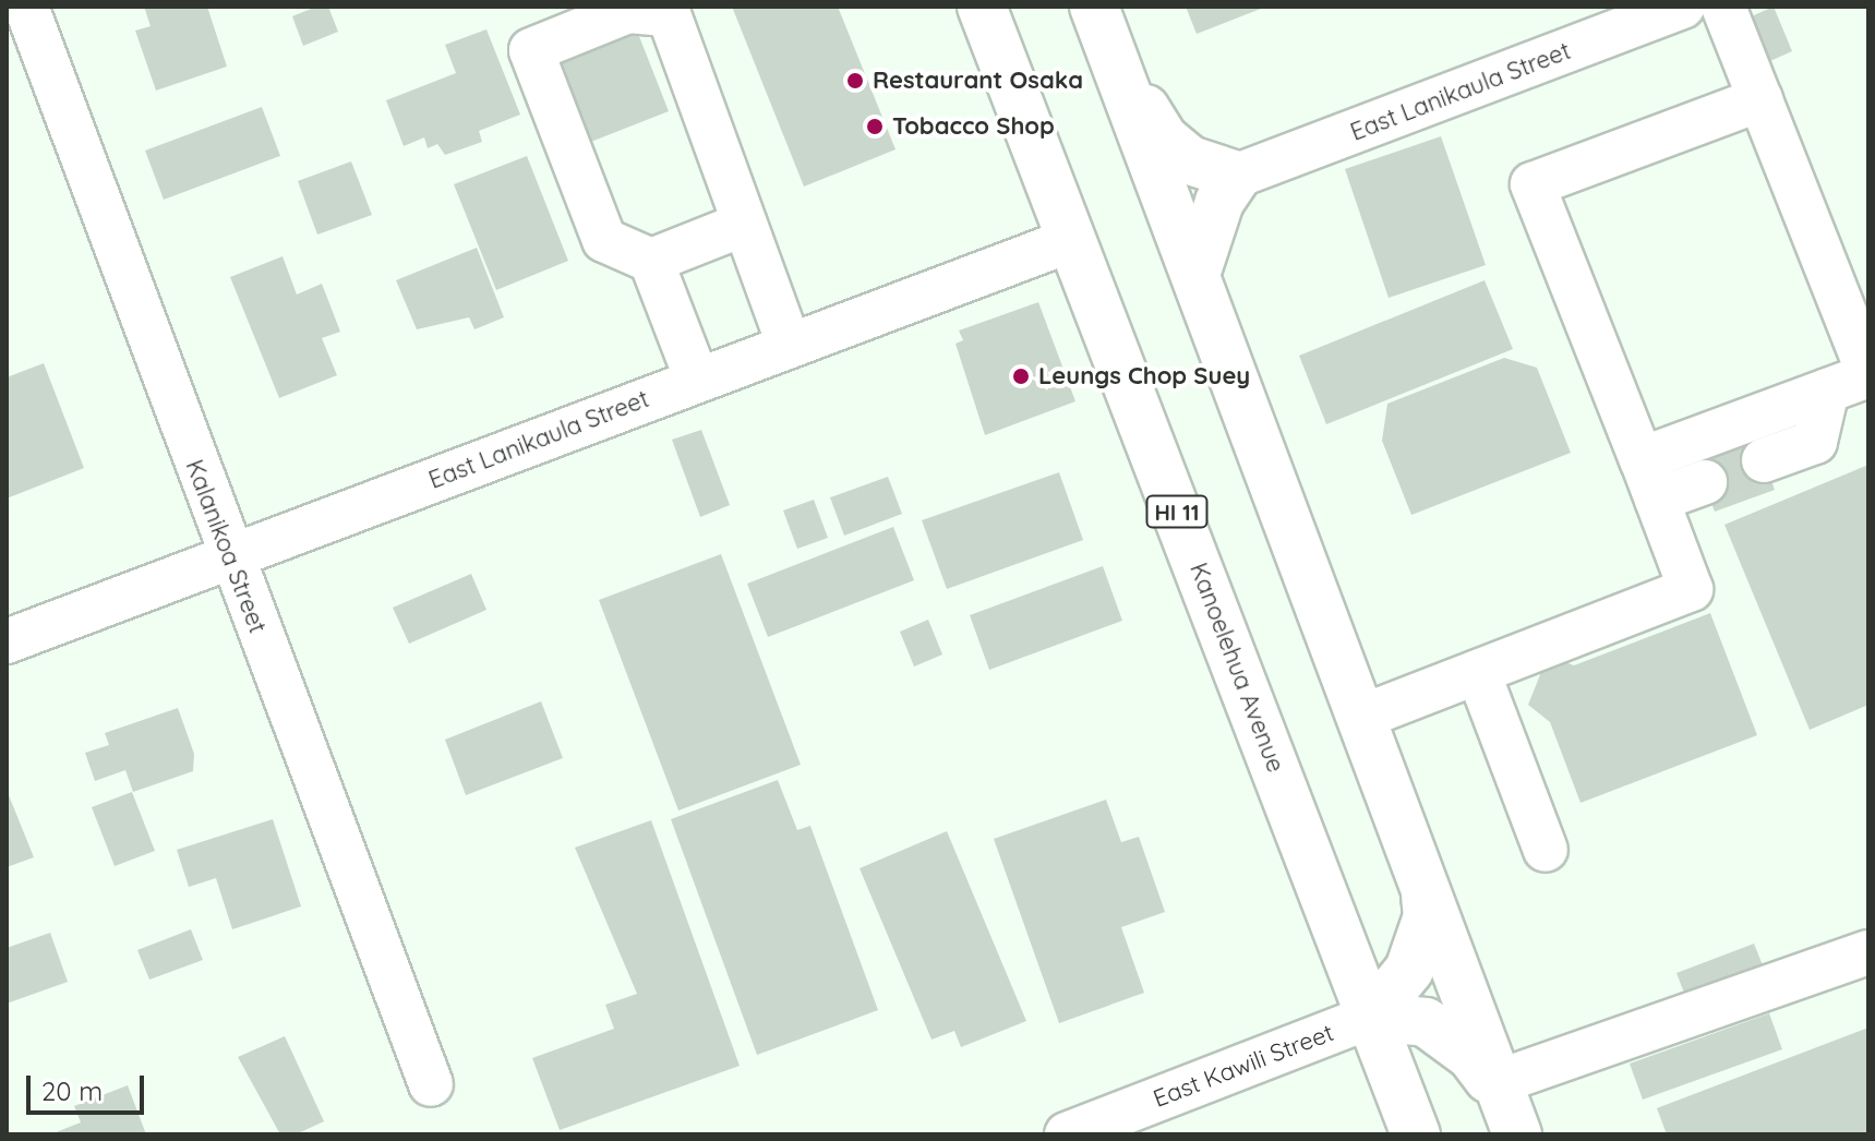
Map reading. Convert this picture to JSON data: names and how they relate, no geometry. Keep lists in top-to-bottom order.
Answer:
{
  "streets": {
    "highway": ["HI 11", "Kanoelehua Avenue"],
    "street": ["East Lanikaula Street", "Kalanikoa Street", "East Kawili Street"]
  },
  "crossings": [
    ["East Lanikaula Street", "Kalanikoa Street"],
    ["East Lanikaula Street", "Kanoelehua Avenue"],
    ["Kanoelehua Avenue", "East Kawili Street"]
  ],
  "places": ["Restaurant Osaka", "Tobacco Shop", "Leungs Chop Suey"],
  "scale_bar": "20 m"
}
